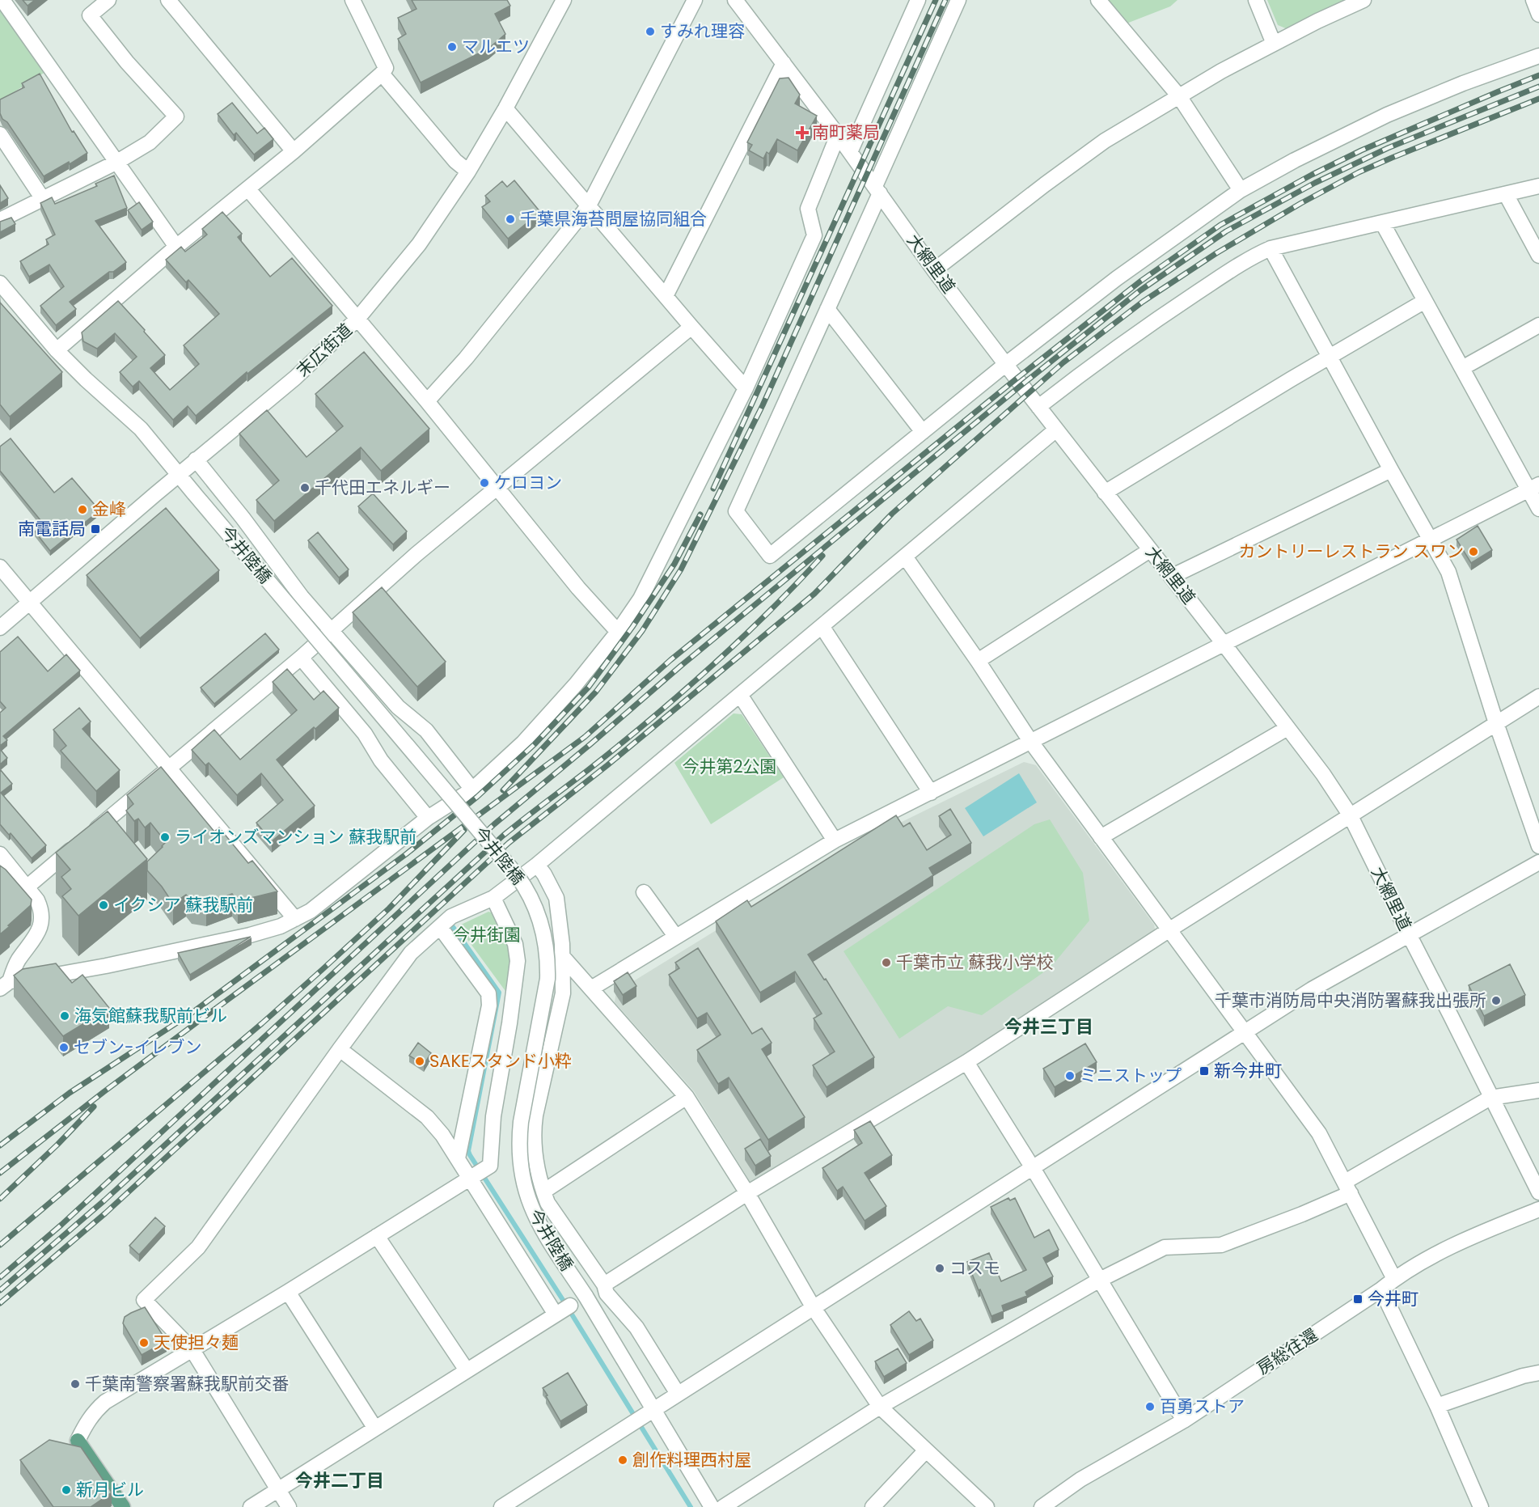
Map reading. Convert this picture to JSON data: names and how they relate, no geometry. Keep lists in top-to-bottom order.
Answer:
{
  "streets": {
    "street": [
      "大網里道",
      "末広街道",
      "今井陸橋",
      "房総往還"
    ]
  },
  "crossings": [
    ["末広街道", "今井陸橋"]
  ],
  "districts": ["今井三丁目", "今井二丁目"],
  "parks": ["今井第2公園", "今井街園"],
  "places": {
    "other": [
      "すみれ理容",
      "マルエツ",
      "千葉県海苔問屋協同組合",
      "ケロヨン",
      "千代田エネルギー",
      "金峰",
      "カントリーレストラン スワン",
      "ライオンズマンション 蘇我駅前",
      "イクシア 蘇我駅前",
      "千葉市立 蘇我小学校",
      "千葉市消防局中央消防署蘇我出張所",
      "海気館蘇我駅前ビル",
      "セブン-イレブン",
      "SAKEスタンド小粋",
      "ミニストップ",
      "コスモ",
      "天使担々麺",
      "千葉南警察署蘇我駅前交番",
      "百勇ストア",
      "創作料理西村屋",
      "新月ビル"
    ],
    "health": ["南町薬局"],
    "transit": ["南電話局", "新今井町", "今井町"]
  }
}
